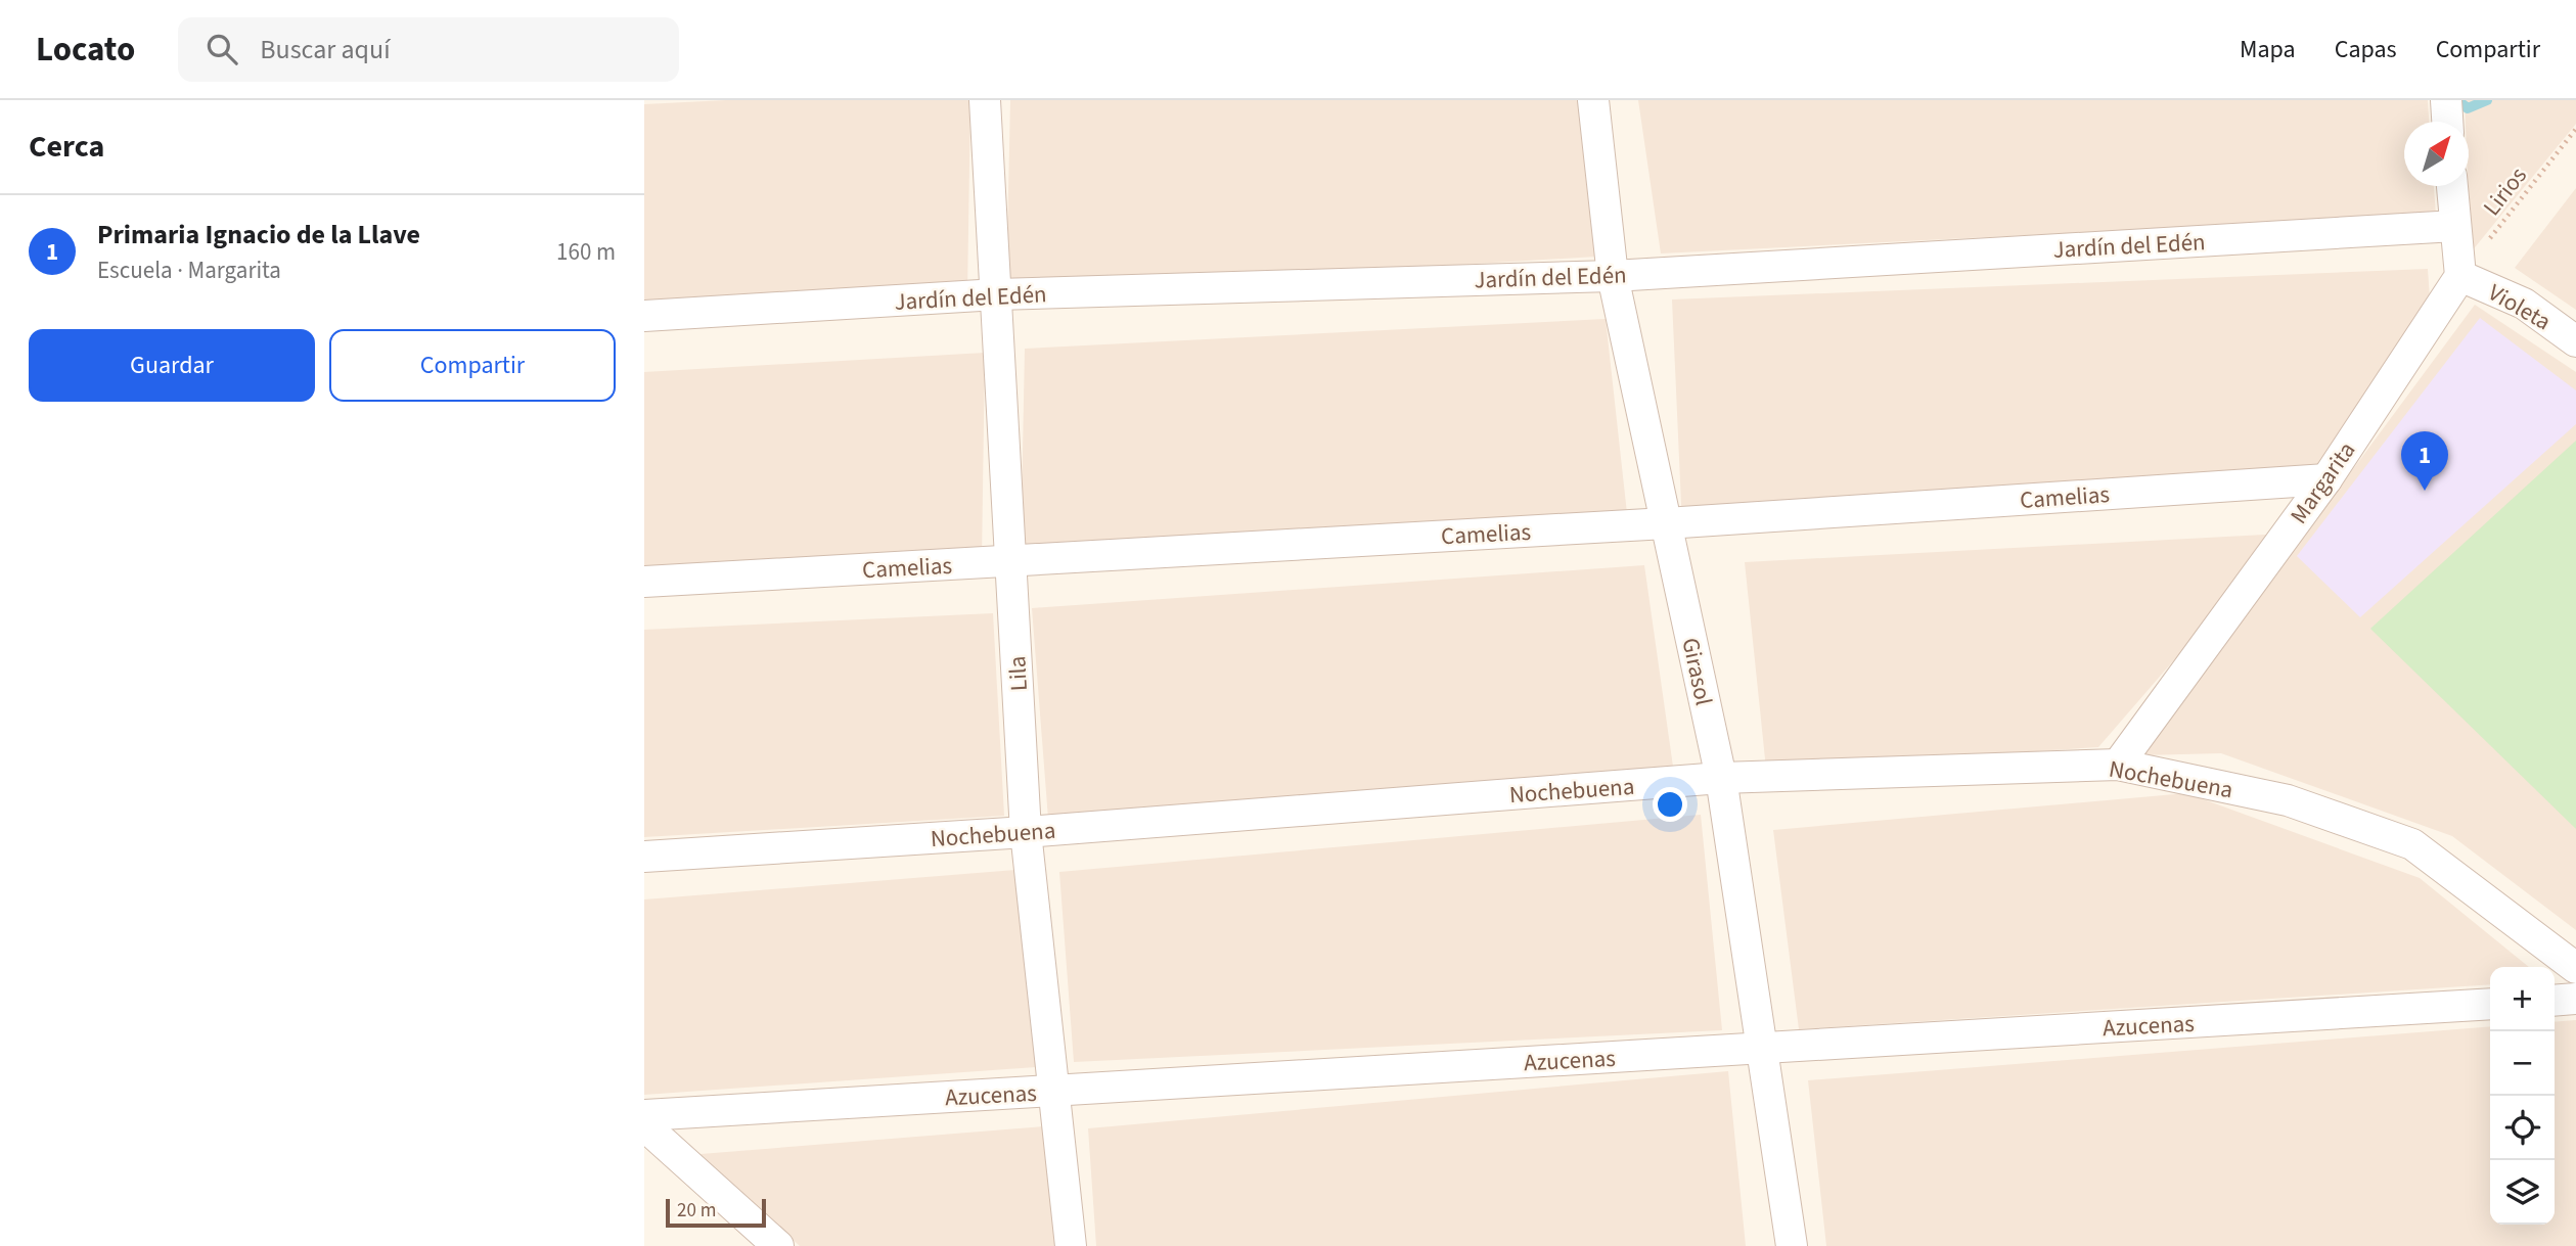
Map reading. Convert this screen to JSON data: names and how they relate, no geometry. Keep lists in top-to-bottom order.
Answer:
{
  "streets": {
    "street": [
      "Jardín del Edén",
      "Violeta",
      "Margarita",
      "Camelias",
      "Girasol",
      "Lila",
      "Nochebuena",
      "Azucenas"
    ],
    "path": ["Lirios"]
  },
  "crossings": [
    ["Lirios", "Violeta"],
    ["Lirios", "Margarita"],
    ["Jardín del Edén", "Girasol"],
    ["Jardín del Edén", "Lila"],
    ["Violeta", "Margarita"],
    ["Margarita", "Camelias"],
    ["Margarita", "Nochebuena"],
    ["Camelias", "Girasol"],
    ["Camelias", "Lila"],
    ["Girasol", "Nochebuena"],
    ["Girasol", "Azucenas"],
    ["Lila", "Nochebuena"],
    ["Lila", "Azucenas"]
  ],
  "scale_bar": "20 m",
  "north": "top right",
  "page": {
    "header": "Locato",
    "search": "Buscar aquí",
    "nav": ["Mapa", "Capas", "Compartir"],
    "heading": "Cerca",
    "list": [
      {
        "mark": "1",
        "name": "Primaria Ignacio de la Llave",
        "note": "Escuela · Margarita",
        "value": "160 m"
      }
    ],
    "buttons": ["Guardar", "Compartir"],
    "pins": "1",
    "map_buttons": ["+", "−"],
    "scale": "20 m"
  }
}
